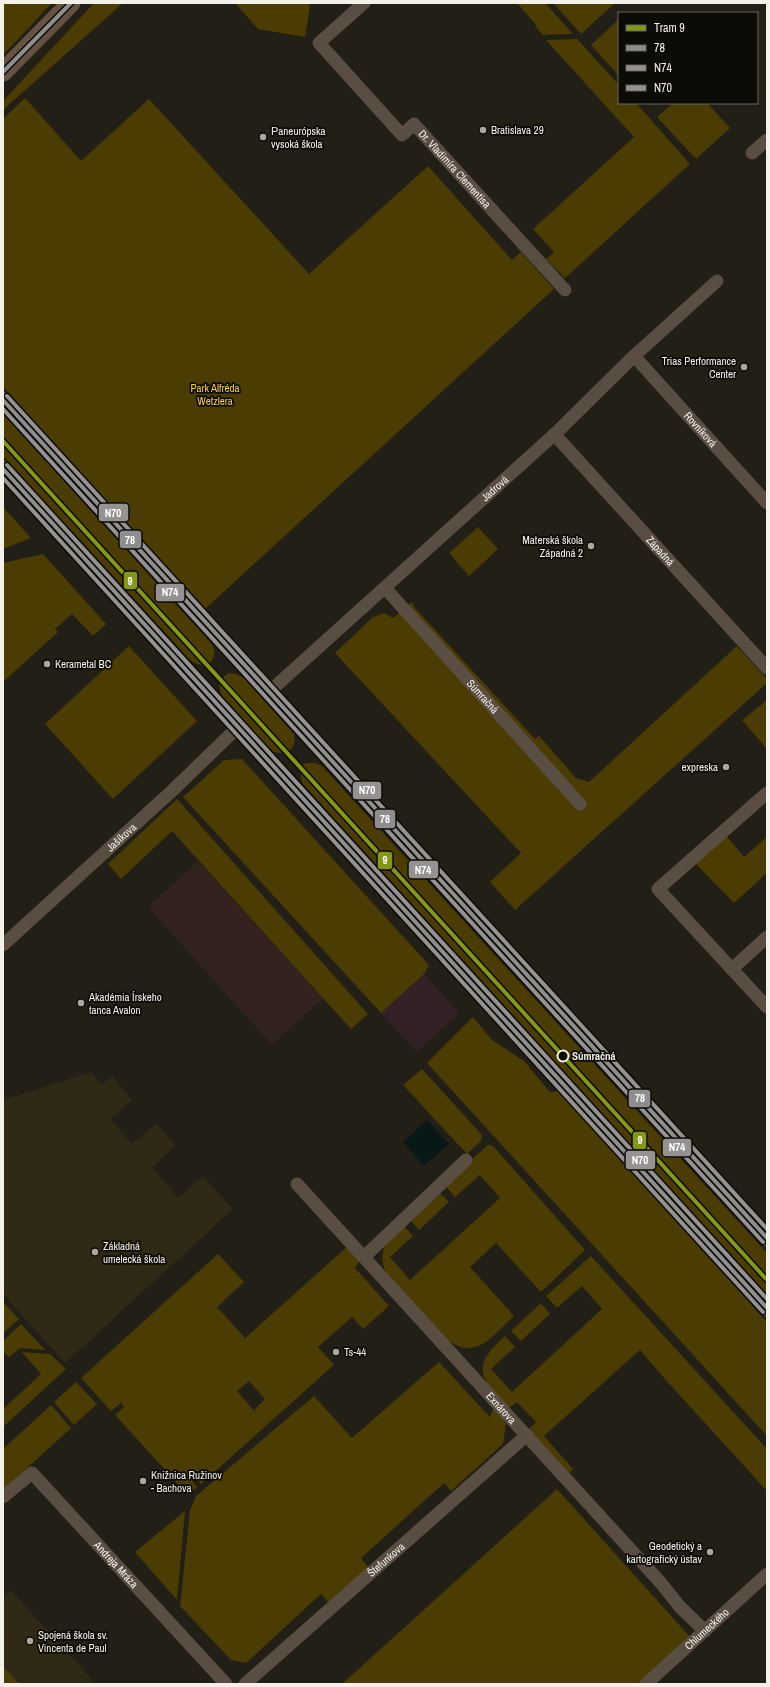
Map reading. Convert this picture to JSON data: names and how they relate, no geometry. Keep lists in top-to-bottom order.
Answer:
{
  "streets": {
    "street": [
      "Dr. Vladimíra Clementisa",
      "Rovníková",
      "Jadrová",
      "Západná",
      "Súmračná",
      "Jašíkova",
      "Exnárova",
      "Štefunkova",
      "Andreja Mráza",
      "Chlumeckého"
    ]
  },
  "crossings": [
    ["Rovníková", "Jadrová"],
    ["Jadrová", "Západná"],
    ["Jadrová", "Súmračná"],
    ["Exnárova", "Štefunkova"],
    ["Exnárova", "Chlumeckého"]
  ],
  "parks": ["Park Alfréda Wetzlera"],
  "places": [
    "Bratislava 29",
    "Рaneurópska vysoká škola",
    "Trias Performance Center",
    "Materská škola Západná 2",
    "Kerametal BC",
    "expreska",
    "Akadémia Írskeho tanca Avalon",
    "Súmračná",
    "Základná umelecká škola",
    "Ts-44",
    "Knižnica Ružinov - Bachova",
    "Geodetický a kartografický ústav",
    "Spojená škola sv. Vincenta de Paul"
  ],
  "lines": [
    "transit line 78",
    "transit line N70",
    "transit line N74",
    "tram line 9"
  ],
  "legend": [
    "Tram 9",
    "78",
    "N74",
    "N70"
  ]
}
